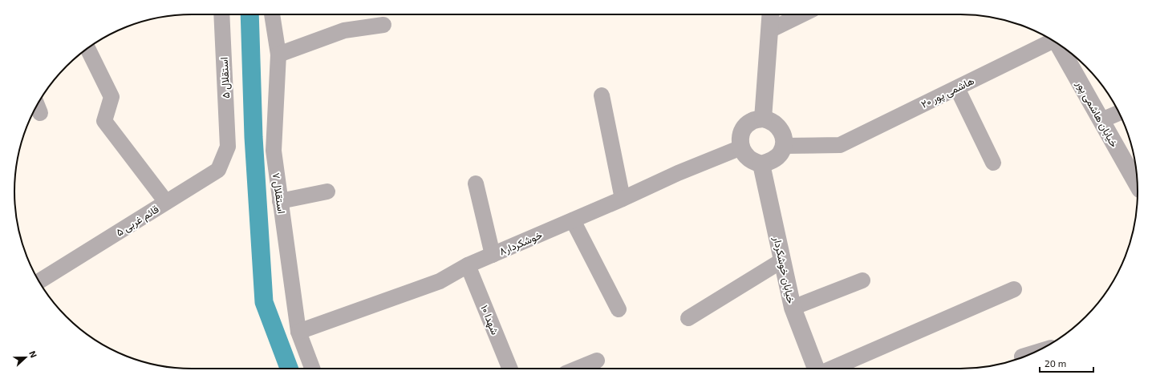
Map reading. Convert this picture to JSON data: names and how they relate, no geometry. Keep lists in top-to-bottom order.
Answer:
{
  "streets": {
    "street": [
      "استقلال ۵",
      "هاشمی پور ۲۰",
      "خیابان هاشمی پور",
      "استقلال ۷",
      "قائم غربی ۵",
      "خوشکردار۸",
      "خیابان خوشکردار",
      "شهدا ۱۰"
    ]
  },
  "crossings": [
    ["استقلال ۵", "قائم غربی ۵"],
    ["هاشمی پور ۲۰", "خوشکردار۸"],
    ["هاشمی پور ۲۰", "خیابان خوشکردار"],
    ["استقلال ۷", "خوشکردار۸"],
    ["خوشکردار۸", "خیابان خوشکردار"],
    ["خوشکردار۸", "شهدا ۱۰"]
  ],
  "scale_bar": "20 m",
  "north": "right"
}
